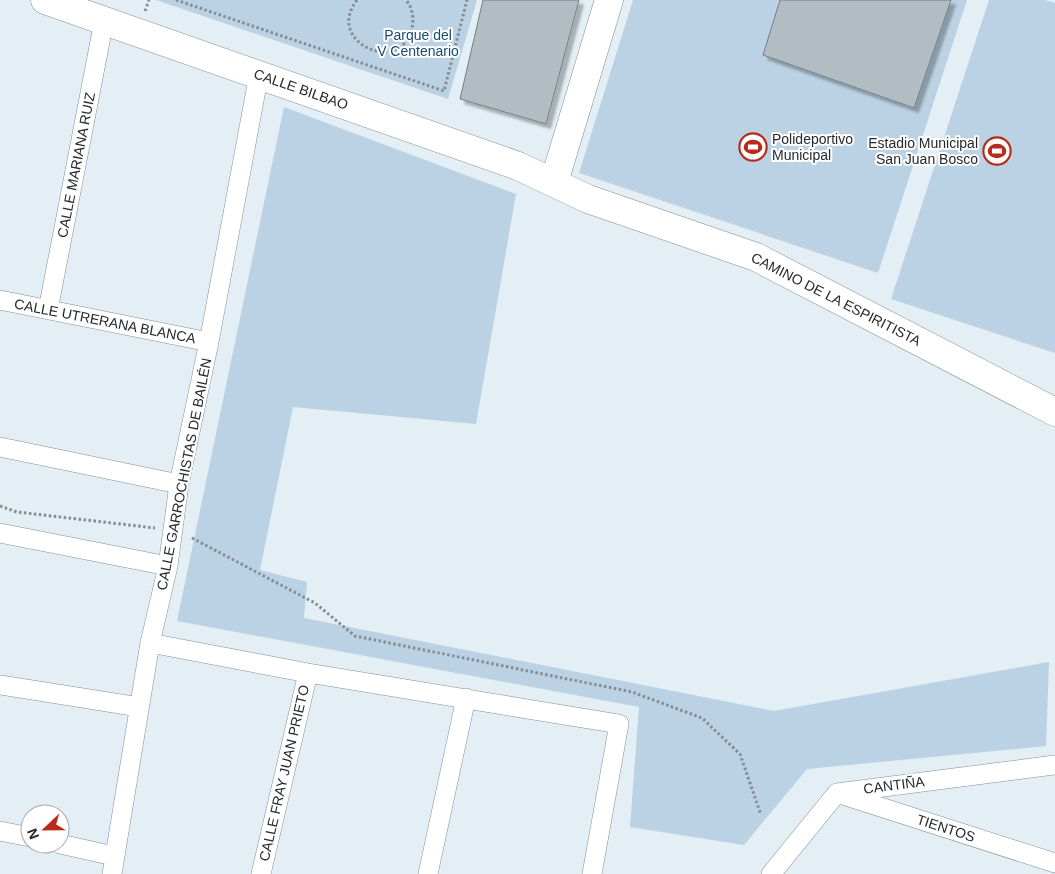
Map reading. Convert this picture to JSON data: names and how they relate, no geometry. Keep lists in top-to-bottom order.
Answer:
{
  "streets": {
    "street": [
      "CALLE BILBAO",
      "CALLE MARIANA RUIZ",
      "CAMINO DE LA ESPIRITISTA",
      "CALLE UTRERANA BLANCA",
      "CALLE GARROCHISTAS DE BAILÉN",
      "CALLE FRAY JUAN PRIETO",
      "CANTIÑA",
      "TIENTOS"
    ]
  },
  "crossings": [
    ["CALLE BILBAO", "CALLE MARIANA RUIZ"],
    ["CALLE BILBAO", "CAMINO DE LA ESPIRITISTA"],
    ["CALLE BILBAO", "CALLE GARROCHISTAS DE BAILÉN"],
    ["CALLE MARIANA RUIZ", "CALLE UTRERANA BLANCA"],
    ["CALLE UTRERANA BLANCA", "CALLE GARROCHISTAS DE BAILÉN"],
    ["CANTIÑA", "TIENTOS"]
  ],
  "parks": ["Parque del V Centenario"],
  "places": {
    "sports": ["Polideportivo Municipal", "Estadio Municipal San Juan Bosco"]
  },
  "north": "left"
}
